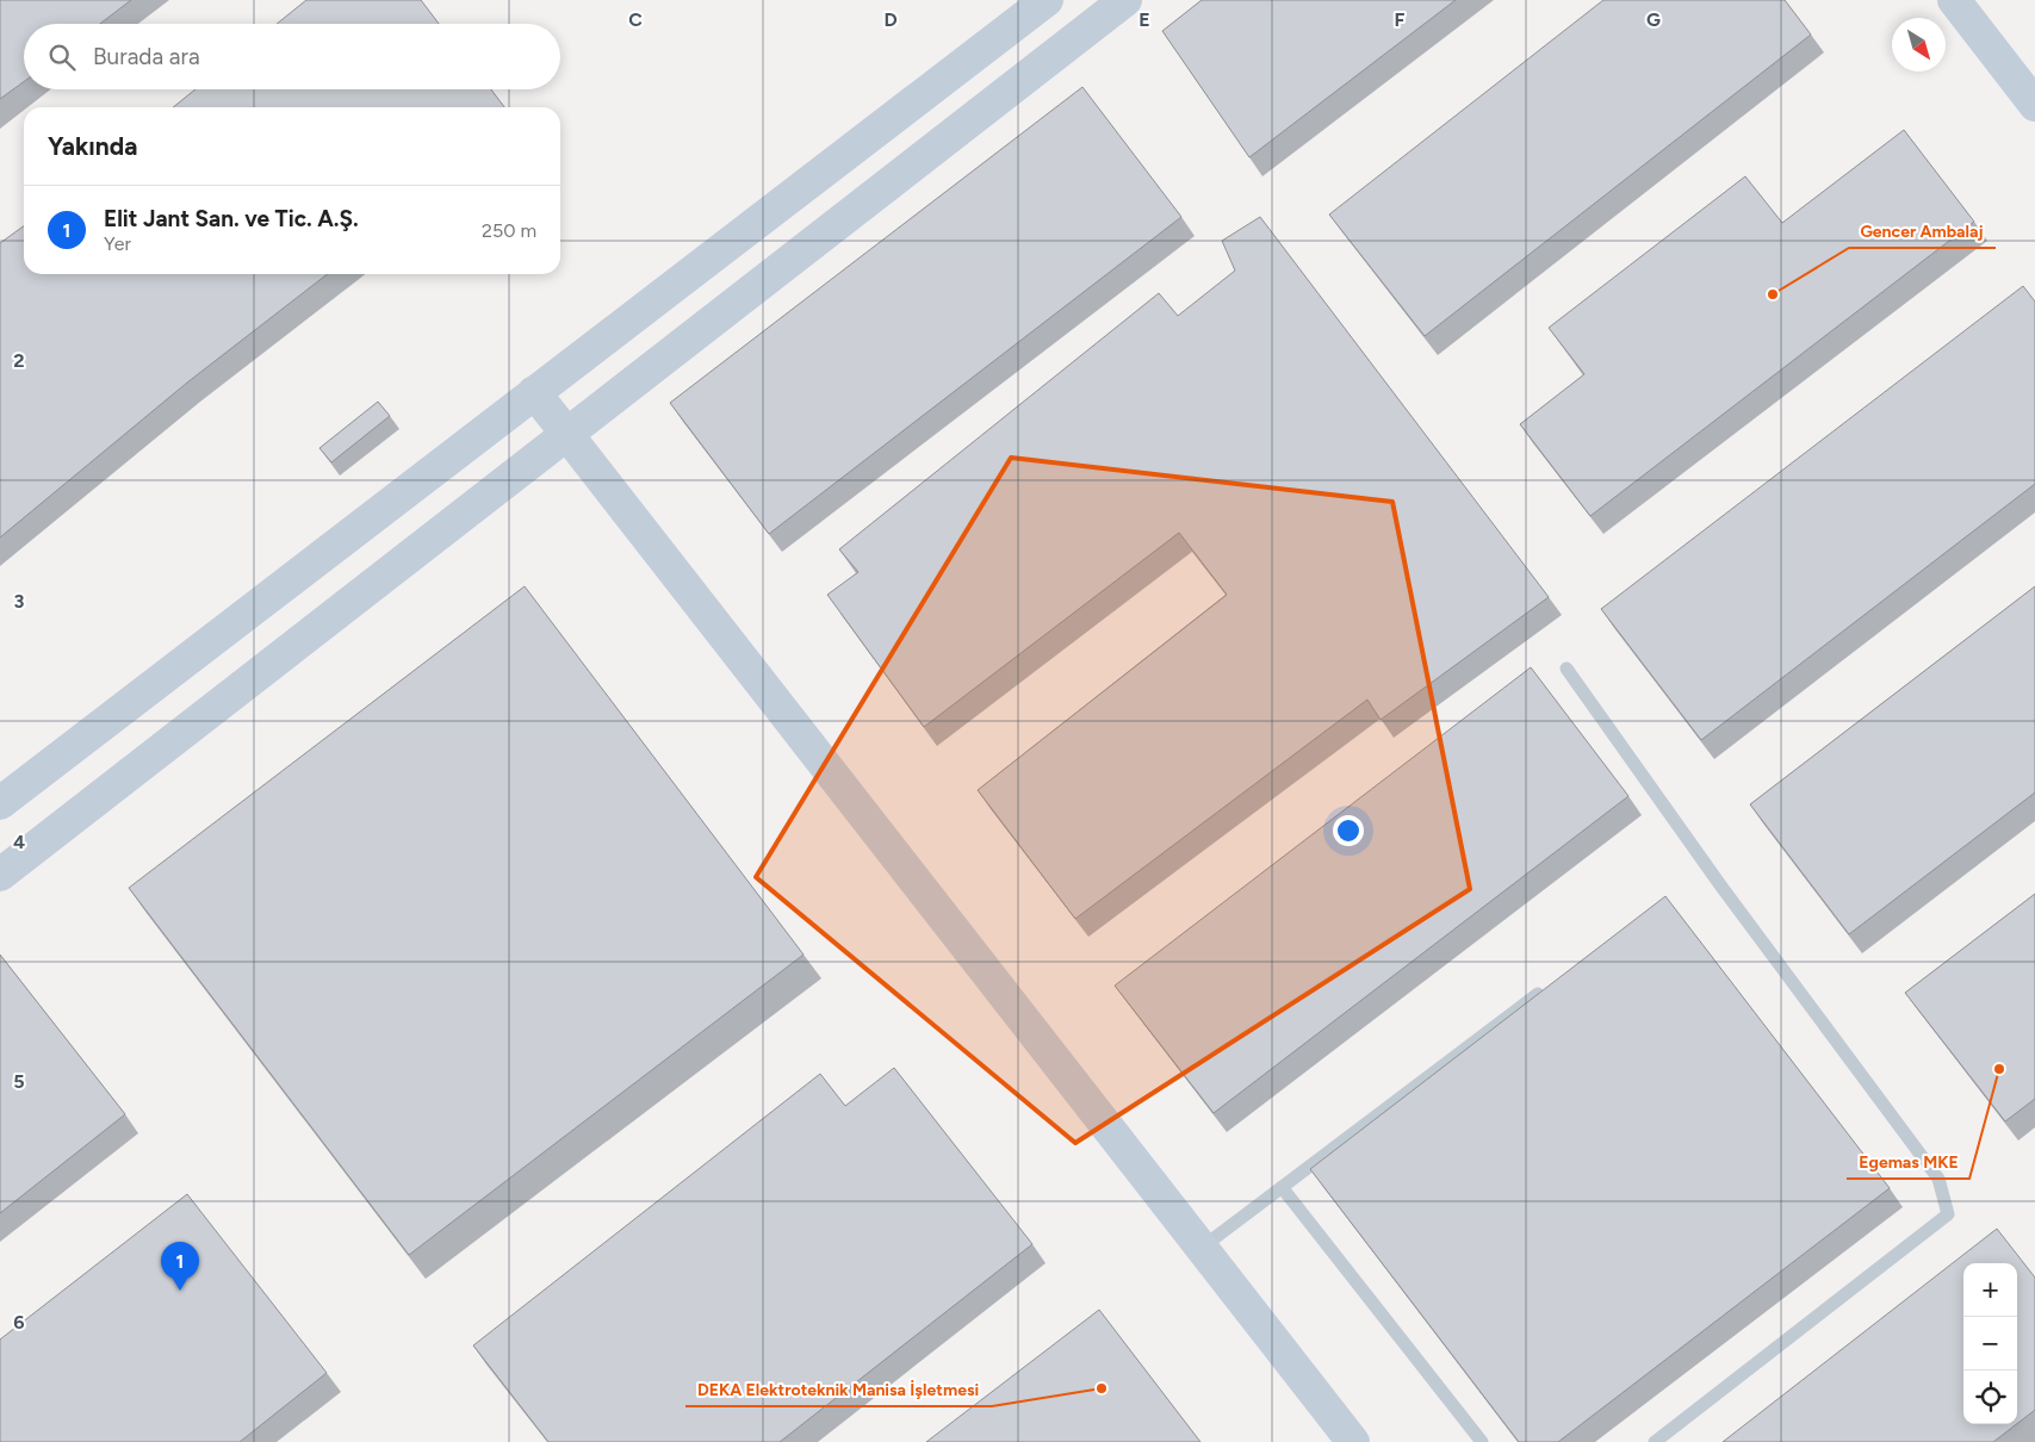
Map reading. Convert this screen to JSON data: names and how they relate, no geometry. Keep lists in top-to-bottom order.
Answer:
{
  "places": ["Gencer Ambalaj", "Egemas MKE", "DEKA Elektroteknik Manisa İşletmesi"],
  "north": "bottom right",
  "page": {
    "search": "Burada ara",
    "heading": "Yakında",
    "list": [
      {
        "mark": "1",
        "name": "Elit Jant San. ve Tic. A.Ş.",
        "note": "Yer",
        "value": "250 m"
      }
    ],
    "pins": "1",
    "map_buttons": ["+", "−"]
  },
  "grid": {
    "columns": [
      "C",
      "D",
      "E",
      "F",
      "G"
    ],
    "rows": [
      "2",
      "3",
      "4",
      "5",
      "6"
    ]
  }
}
